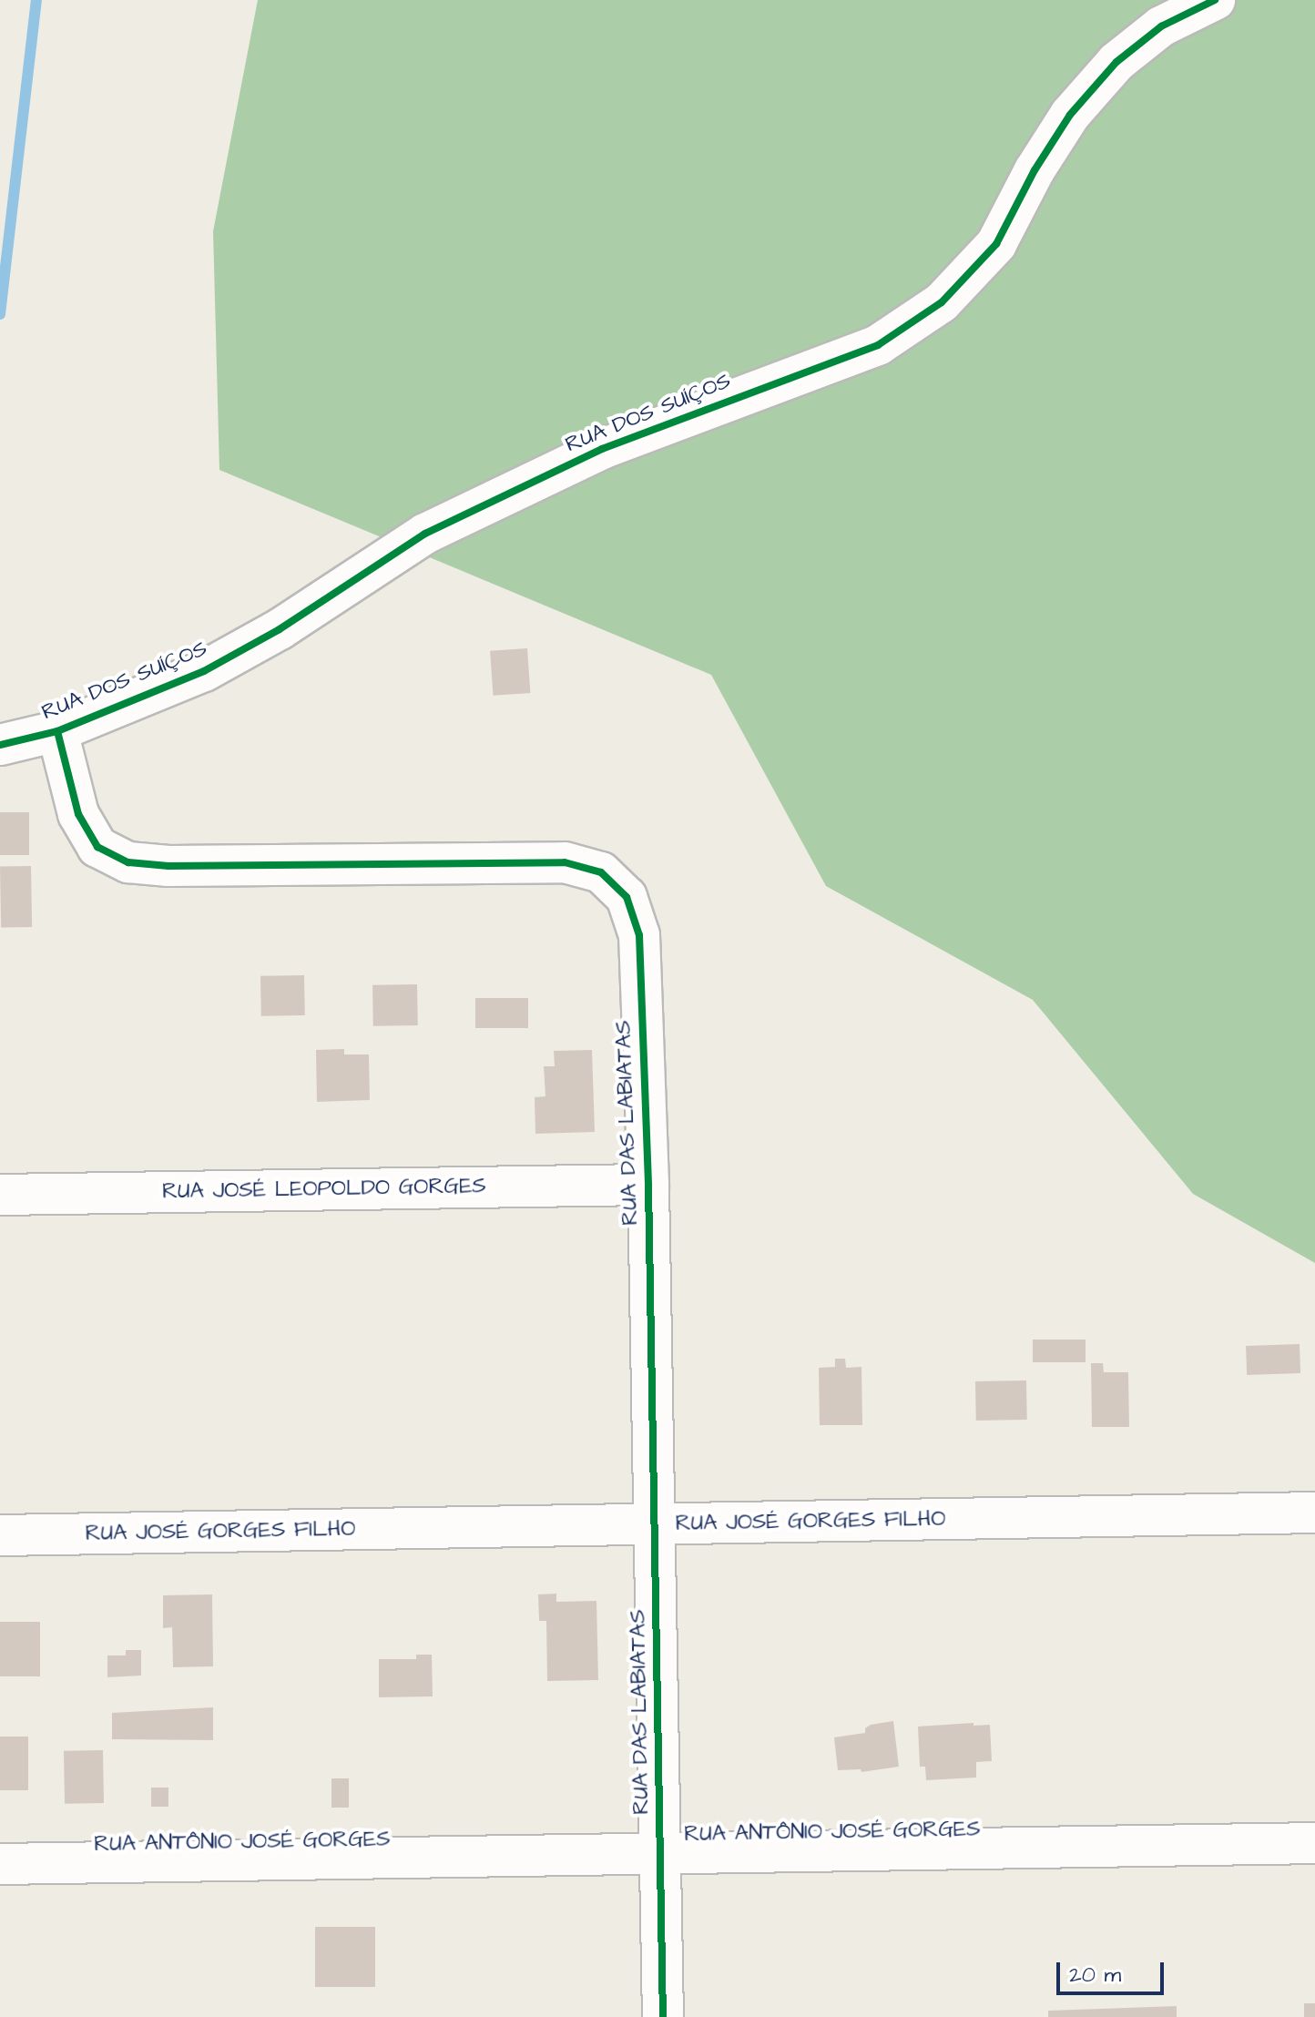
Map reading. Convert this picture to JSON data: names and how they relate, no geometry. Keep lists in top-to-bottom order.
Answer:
{
  "streets": {
    "street": [
      "RUA DOS SUÍÇOS",
      "RUA DAS LABIATAS",
      "RUA JOSÉ LEOPOLDO GORGES",
      "RUA JOSÉ GORGES FILHO",
      "RUA ANTÔNIO JOSÉ GORGES"
    ]
  },
  "crossings": [
    ["RUA DOS SUÍÇOS", "RUA DAS LABIATAS"],
    ["RUA DAS LABIATAS", "RUA JOSÉ LEOPOLDO GORGES"],
    ["RUA DAS LABIATAS", "RUA JOSÉ GORGES FILHO"],
    ["RUA DAS LABIATAS", "RUA ANTÔNIO JOSÉ GORGES"]
  ],
  "scale_bar": "20 m"
}
